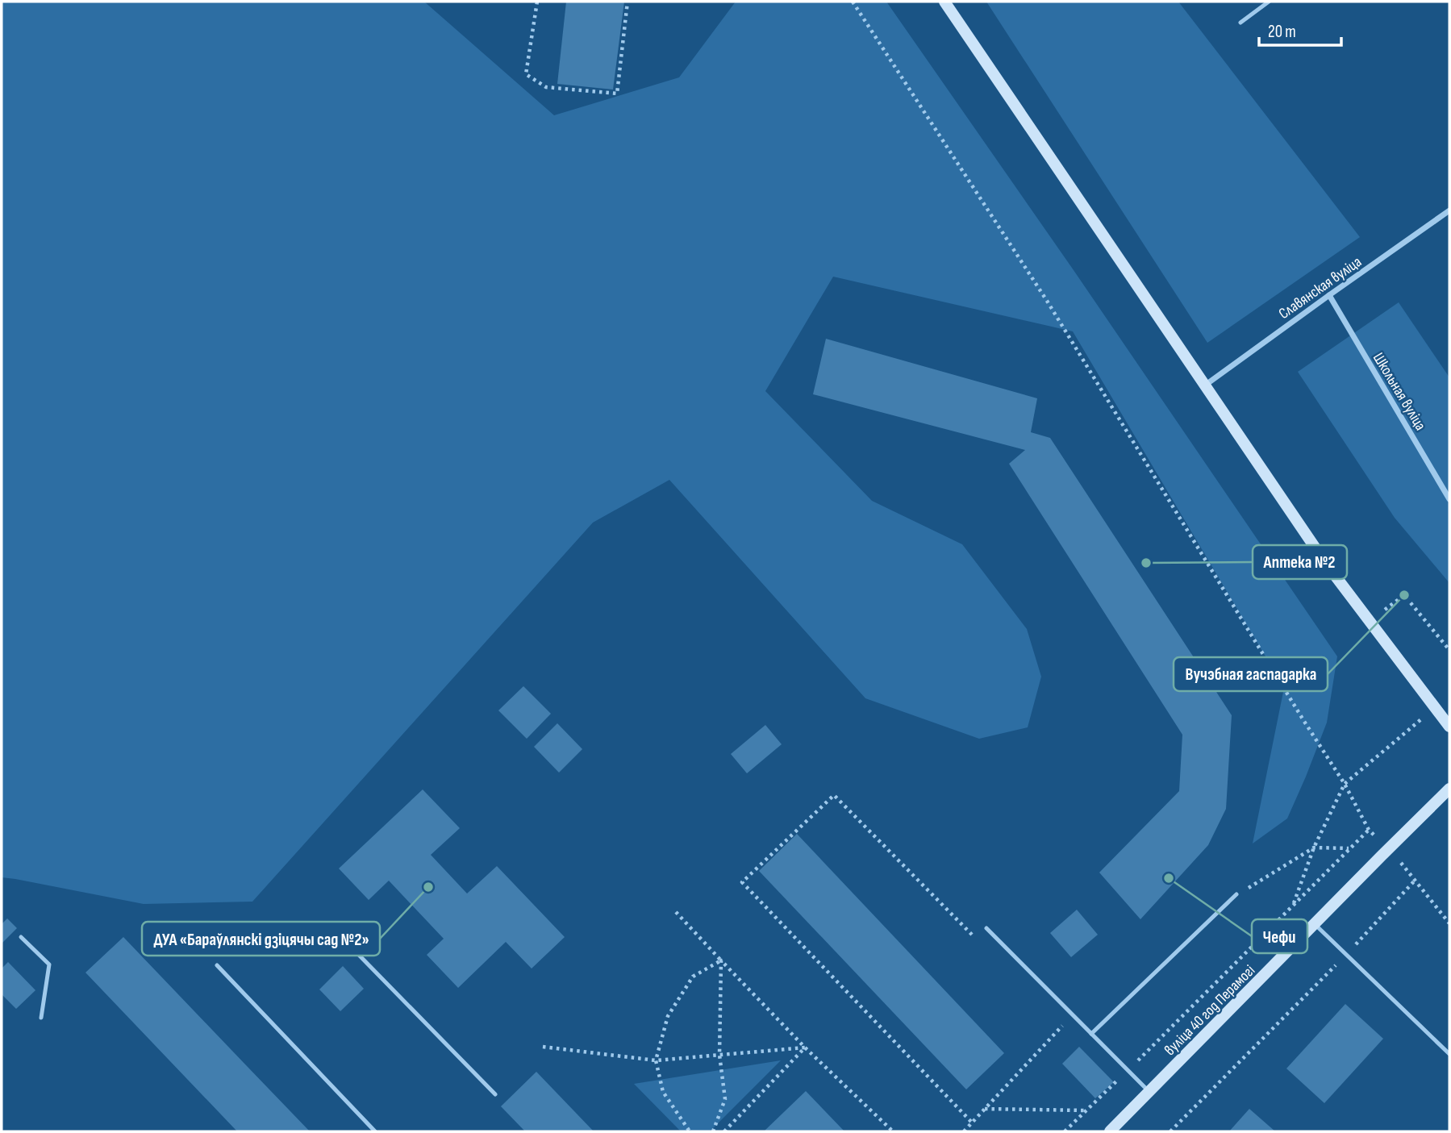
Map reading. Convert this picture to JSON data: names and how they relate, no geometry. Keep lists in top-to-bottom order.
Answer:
{
  "streets": {
    "main road": ["вуліца 40 год Перамогі"],
    "street": ["Славянская вуліца", "Школьная вуліца"]
  },
  "crossings": [
    ["Славянская вуліца", "Школьная вуліца"]
  ],
  "places": [
    "Аптека №2",
    "Вучэбная гаспадарка",
    "Чефи",
    "ДУА «Бараўлянскі дзіцячы сад №2»"
  ],
  "scale_bar": "20 m"
}
